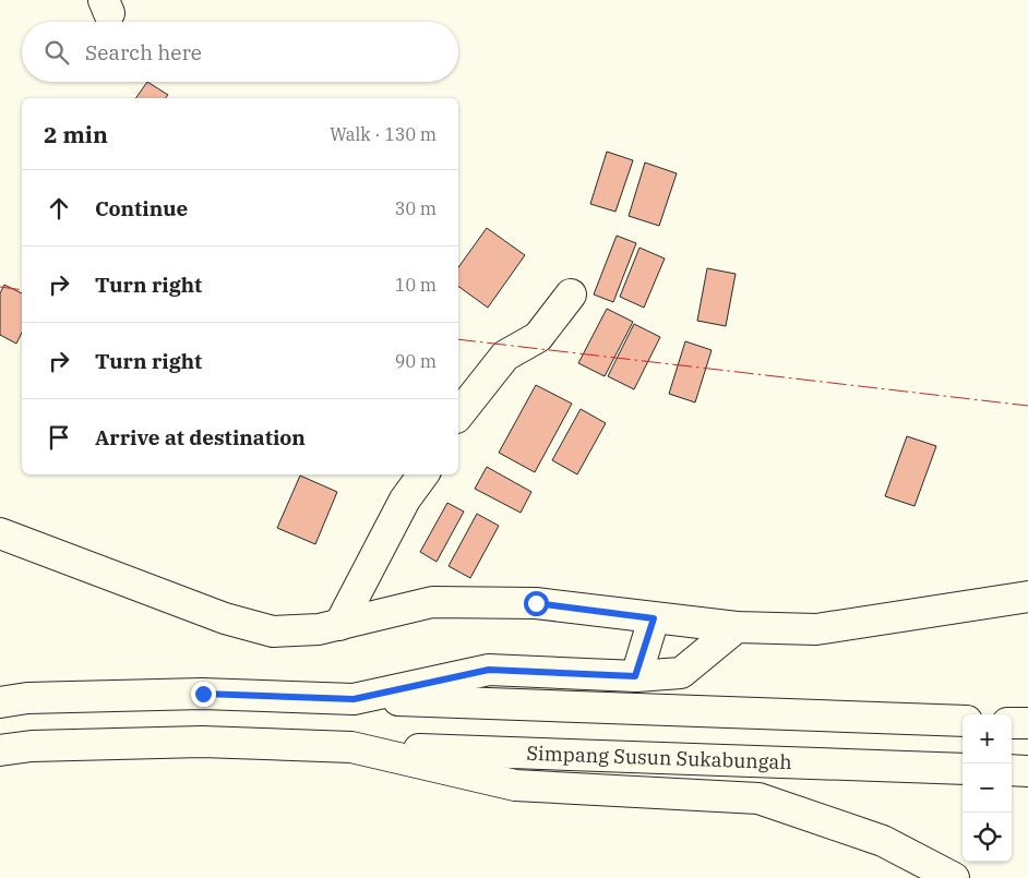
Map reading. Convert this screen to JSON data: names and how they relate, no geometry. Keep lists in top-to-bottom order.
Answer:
{
  "streets": {
    "street": ["Simpang Susun Sukabungah"]
  },
  "page": {
    "search": "Search here",
    "heading": ["2 min", "Walk · 130 m"],
    "list": [
      ["Continue", "30 m"],
      ["Turn right", "10 m"],
      ["Turn right", "90 m"],
      "Arrive at destination"
    ],
    "map_buttons": ["+", "−"]
  }
}
